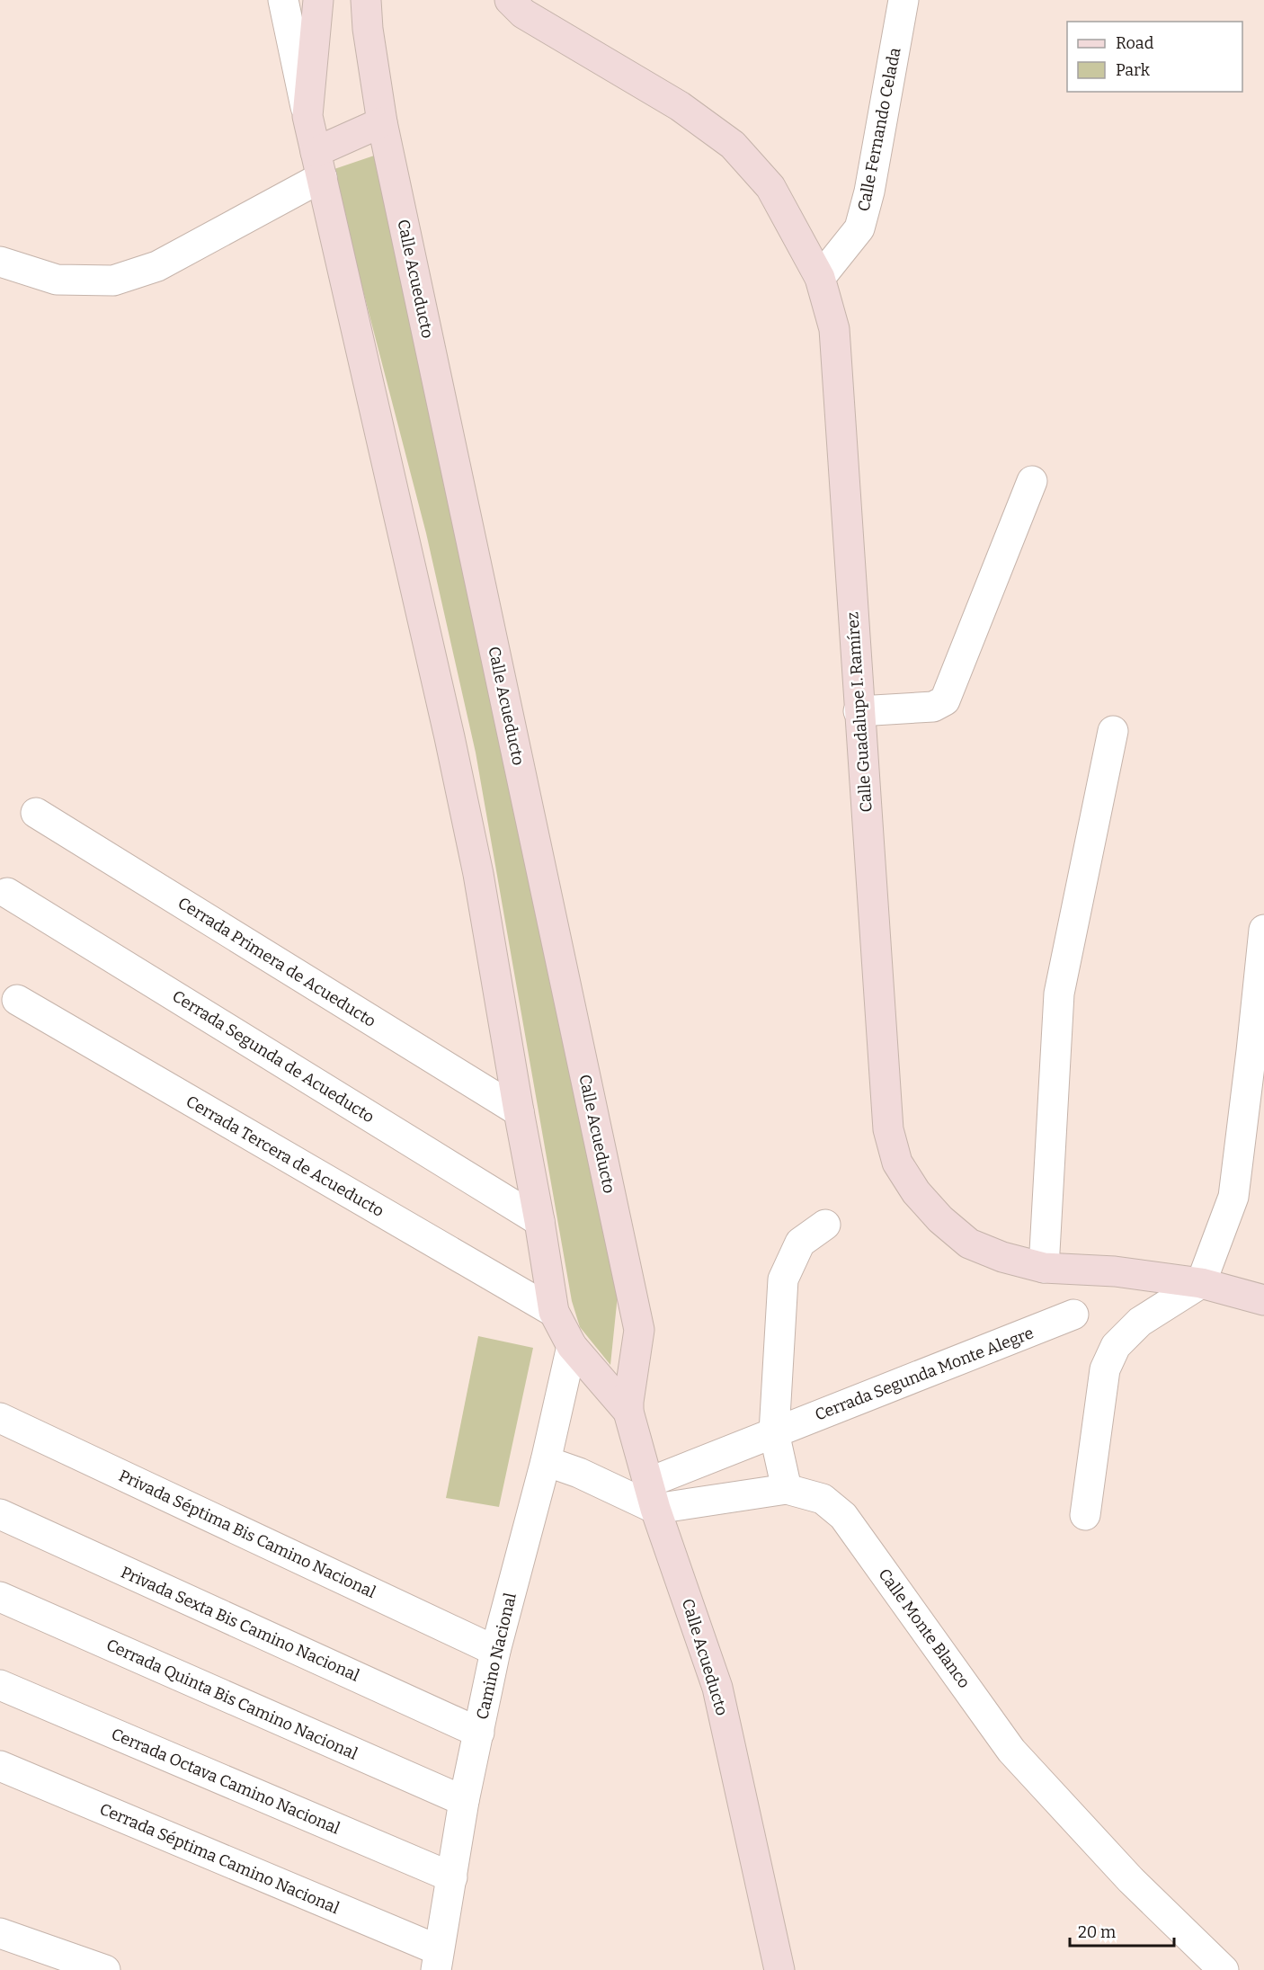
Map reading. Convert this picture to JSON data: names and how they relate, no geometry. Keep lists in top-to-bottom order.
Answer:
{
  "streets": {
    "street": [
      "Calle Fernando Celada",
      "Calle Acueducto",
      "Calle Guadalupe I. Ramírez",
      "Cerrada Primera de Acueducto",
      "Cerrada Segunda de Acueducto",
      "Cerrada Tercera de Acueducto",
      "Cerrada Segunda Monte Alegre",
      "Privada Séptima Bis Camino Nacional",
      "Privada Sexta Bis Camino Nacional",
      "Calle Monte Blanco",
      "Camino Nacional",
      "Cerrada Quinta Bis Camino Nacional",
      "Cerrada Octava Camino Nacional",
      "Cerrada Séptima Camino Nacional"
    ]
  },
  "crossings": [
    ["Calle Fernando Celada", "Calle Guadalupe I. Ramírez"],
    ["Calle Acueducto", "Cerrada Primera de Acueducto"],
    ["Calle Acueducto", "Cerrada Segunda de Acueducto"],
    ["Calle Acueducto", "Cerrada Tercera de Acueducto"],
    ["Calle Acueducto", "Cerrada Segunda Monte Alegre"],
    ["Calle Acueducto", "Calle Monte Blanco"],
    ["Calle Acueducto", "Camino Nacional"],
    ["Cerrada Segunda Monte Alegre", "Calle Monte Blanco"],
    ["Privada Séptima Bis Camino Nacional", "Camino Nacional"],
    ["Privada Sexta Bis Camino Nacional", "Camino Nacional"],
    ["Camino Nacional", "Cerrada Quinta Bis Camino Nacional"],
    ["Camino Nacional", "Cerrada Octava Camino Nacional"],
    ["Camino Nacional", "Cerrada Séptima Camino Nacional"]
  ],
  "legend": ["Road", "Park"],
  "scale_bar": "20 m"
}
